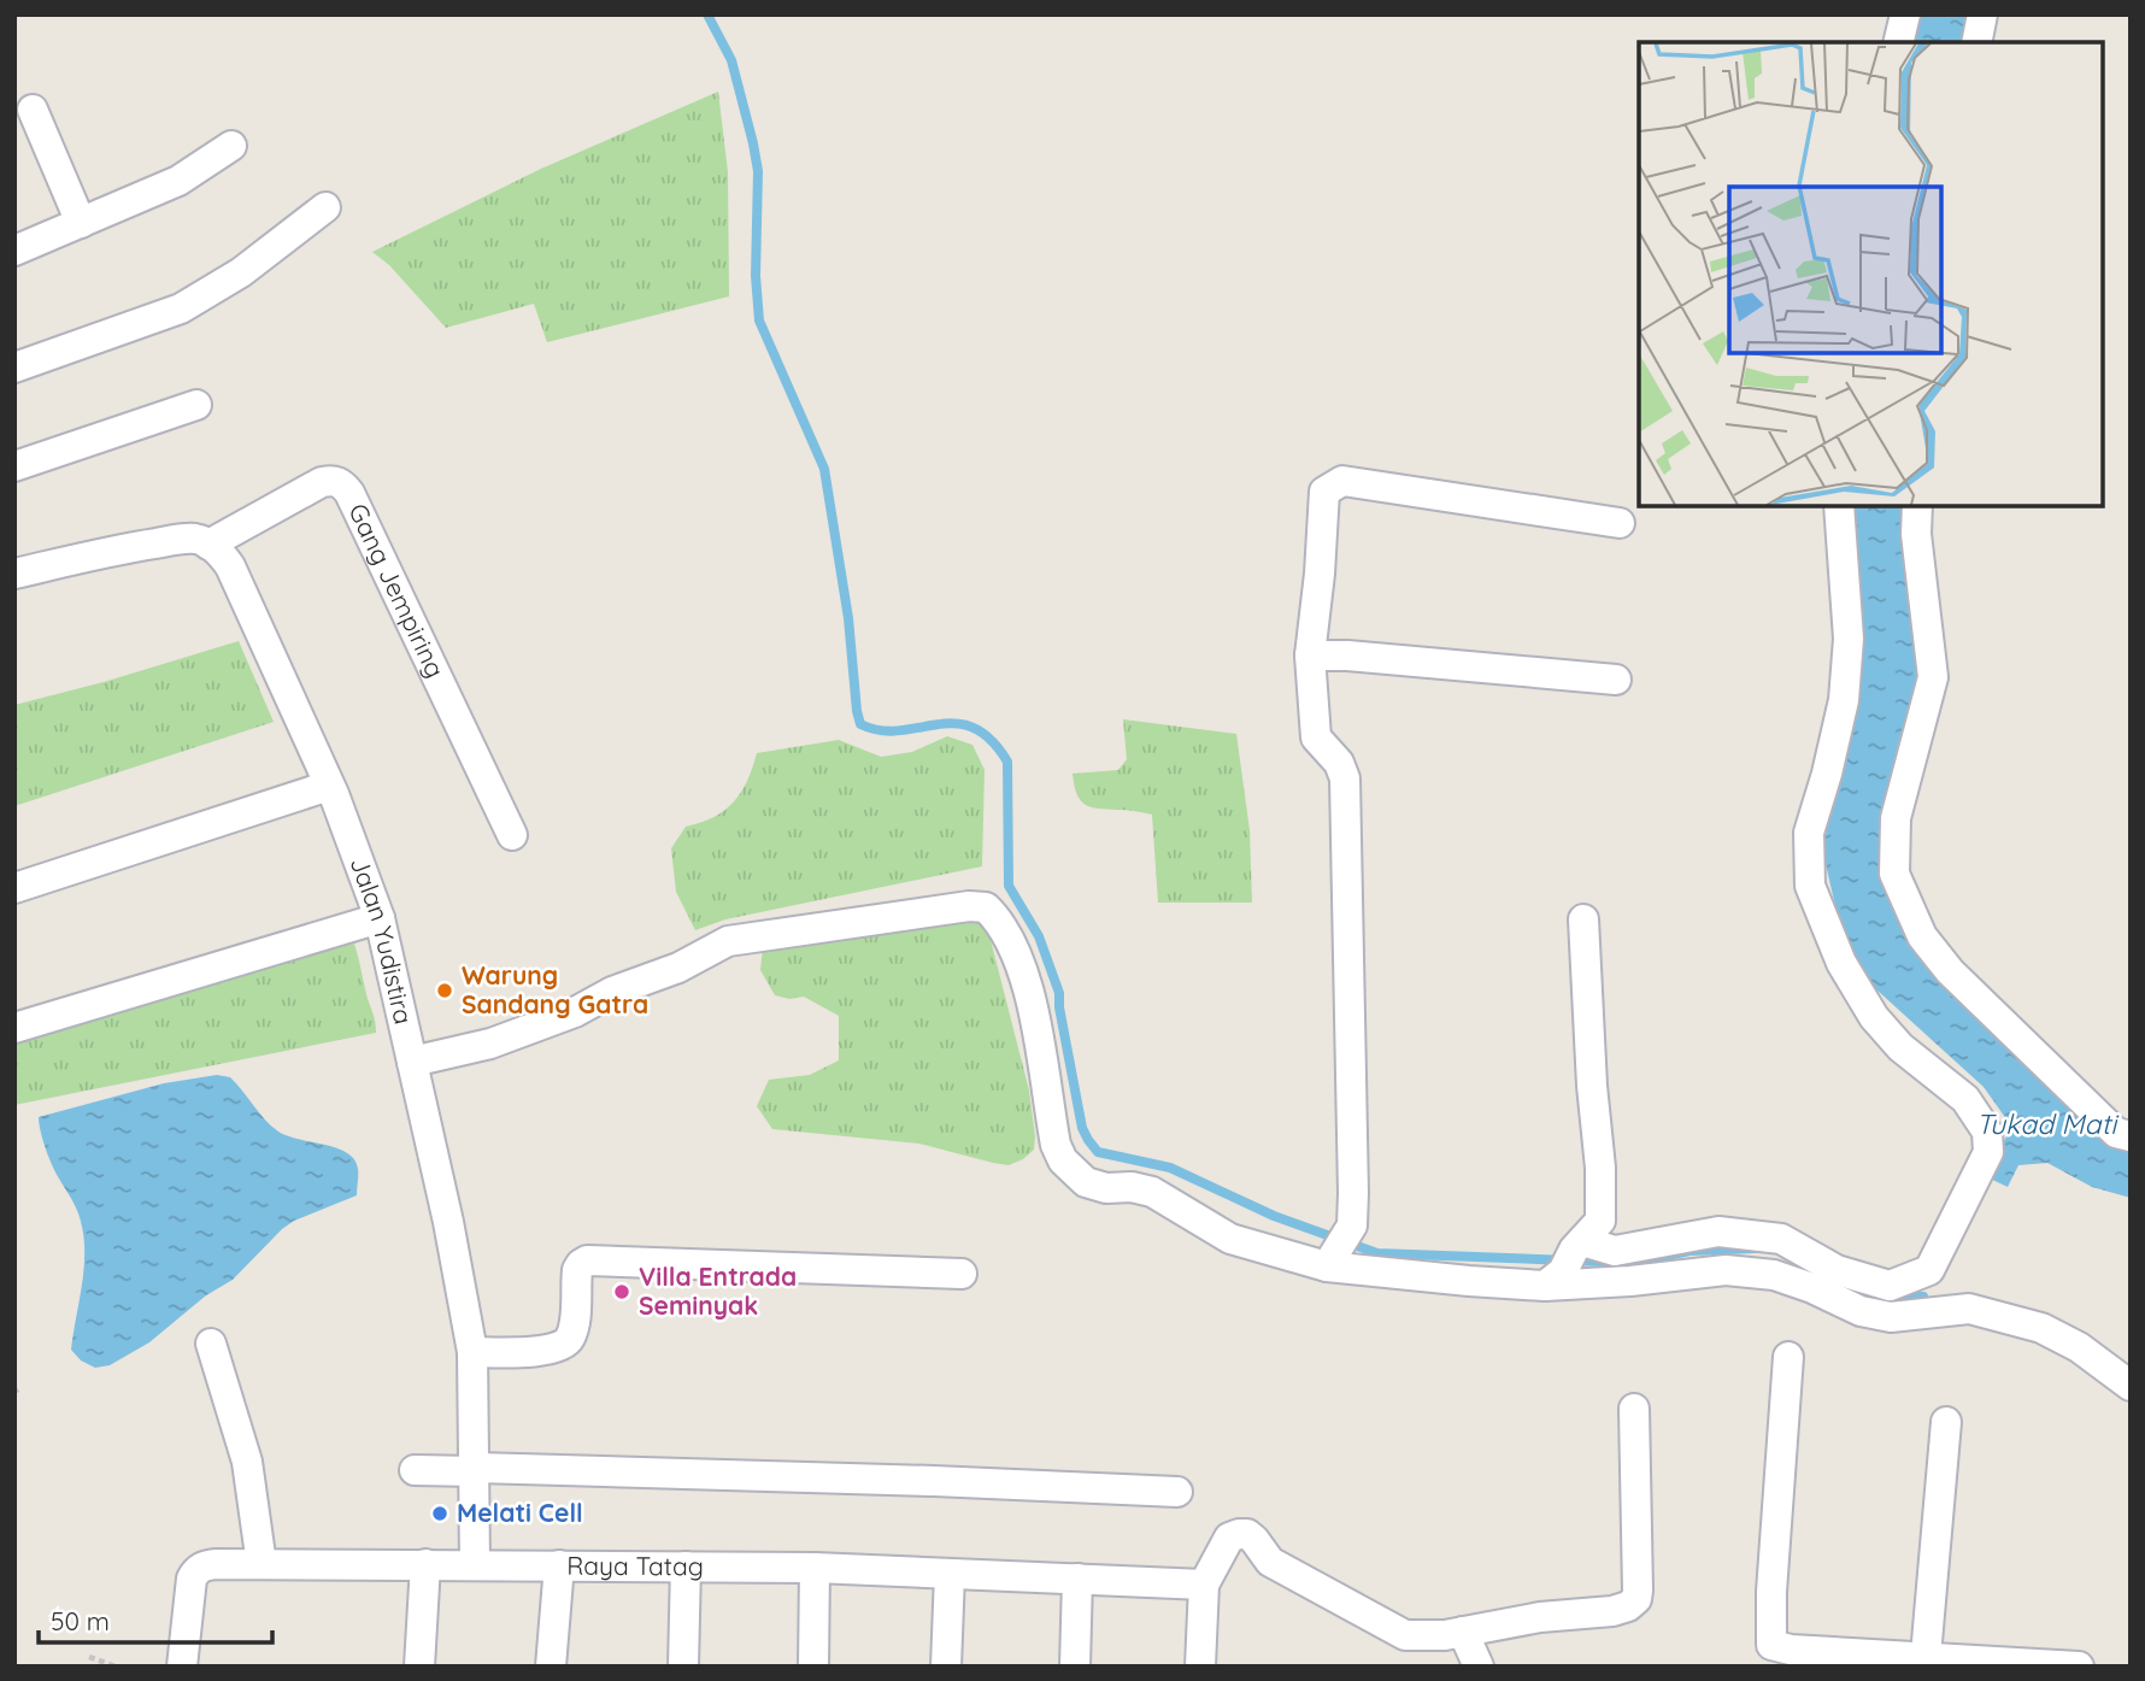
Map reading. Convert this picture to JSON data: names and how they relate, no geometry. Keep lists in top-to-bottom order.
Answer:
{
  "streets": {
    "street": ["Gang Jempiring", "Jalan Yudistira", "Raya Tatag"]
  },
  "crossings": [
    ["Gang Jempiring", "Jalan Yudistira"],
    ["Jalan Yudistira", "Raya Tatag"]
  ],
  "water": ["Tukad Mati"],
  "places": ["Warung Sandang Gatra", "Villa Entrada Seminyak", "Melati Cell"],
  "scale_bar": "50 m"
}
